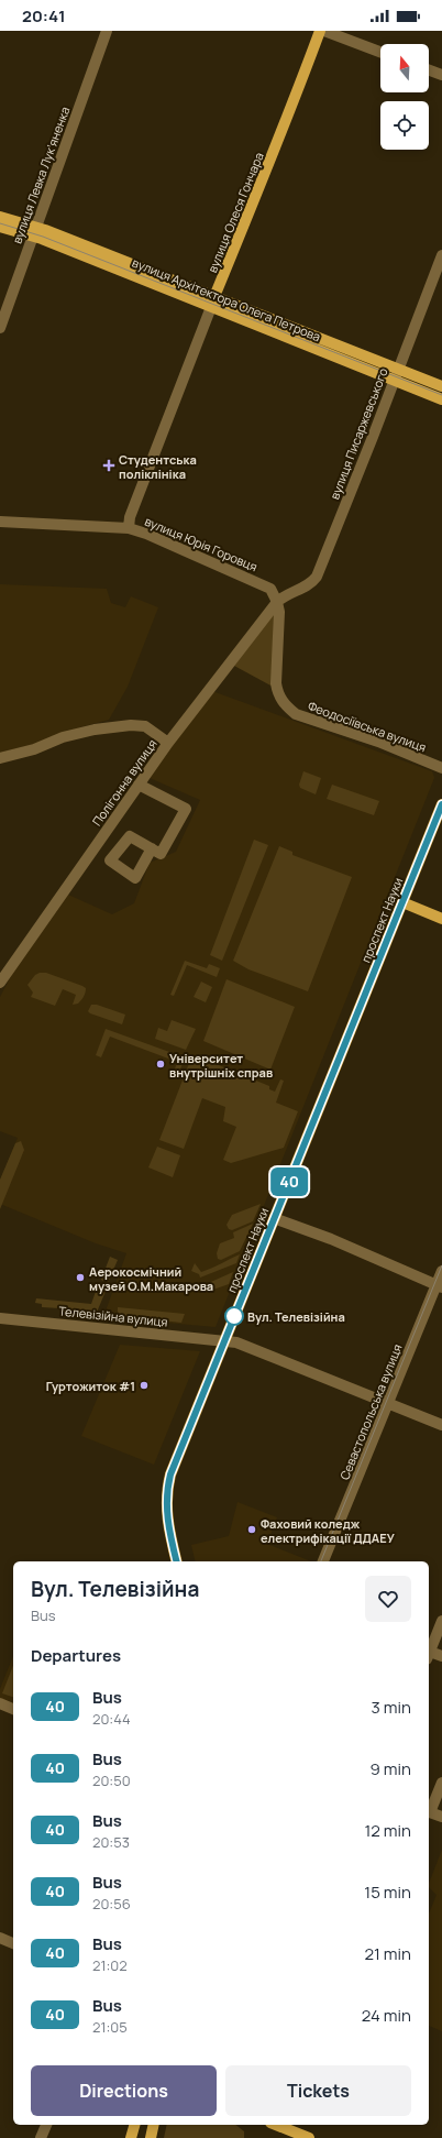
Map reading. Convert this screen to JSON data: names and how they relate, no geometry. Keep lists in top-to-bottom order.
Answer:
{
  "streets": {
    "main road": ["вулиця Олеся Гончара", "вулиця Архітектора Олега Петрова", "проспект Науки"],
    "street": [
      "вулиця Левка Лукʼяненка",
      "вулиця Писаржевського",
      "вулиця Юрія Горовця",
      "Феодосіївська вулиця",
      "Полігонна вулиця",
      "Телевізійна вулиця",
      "Севастопольська вулиця"
    ]
  },
  "crossings": [
    ["вулиця Левка Лукʼяненка", "вулиця Архітектора Олега Петрова"],
    ["вулиця Олеся Гончара", "вулиця Архітектора Олега Петрова"],
    ["вулиця Олеся Гончара", "вулиця Юрія Горовця"],
    ["вулиця Архітектора Олега Петрова", "вулиця Писаржевського"],
    ["вулиця Писаржевського", "вулиця Юрія Горовця"],
    ["вулиця Писаржевського", "Феодосіївська вулиця"],
    ["вулиця Писаржевського", "Полігонна вулиця"],
    ["вулиця Юрія Горовця", "Феодосіївська вулиця"],
    ["вулиця Юрія Горовця", "Полігонна вулиця"],
    ["Феодосіївська вулиця", "Полігонна вулиця"],
    ["проспект Науки", "Телевізійна вулиця"],
    ["Телевізійна вулиця", "Севастопольська вулиця"]
  ],
  "places": {
    "health": ["Студентська поліклініка"],
    "other": [
      "Університет внутрішніх справ",
      "Аерокосмічний музей О.М.Макарова",
      "Вул. Телевізійна",
      "Гуртожиток #1",
      "Фаховий коледж електрифікації ДДАЕУ"
    ]
  },
  "lines": ["bus line 40"],
  "north": "top",
  "page": {
    "status": "20:41",
    "on_map": "40",
    "heading": [
      ["Вул. Телевізійна", "Bus"],
      "Departures"
    ],
    "list": [
      {
        "mark": "40",
        "name": "Bus",
        "note": "20:44",
        "value": "3 min"
      },
      {
        "mark": "40",
        "name": "Bus",
        "note": "20:50",
        "value": "9 min"
      },
      {
        "mark": "40",
        "name": "Bus",
        "note": "20:53",
        "value": "12 min"
      },
      {
        "mark": "40",
        "name": "Bus",
        "note": "20:56",
        "value": "15 min"
      },
      {
        "mark": "40",
        "name": "Bus",
        "note": "21:02",
        "value": "21 min"
      },
      {
        "mark": "40",
        "name": "Bus",
        "note": "21:05",
        "value": "24 min"
      }
    ],
    "buttons": ["Directions", "Tickets"]
  }
}
